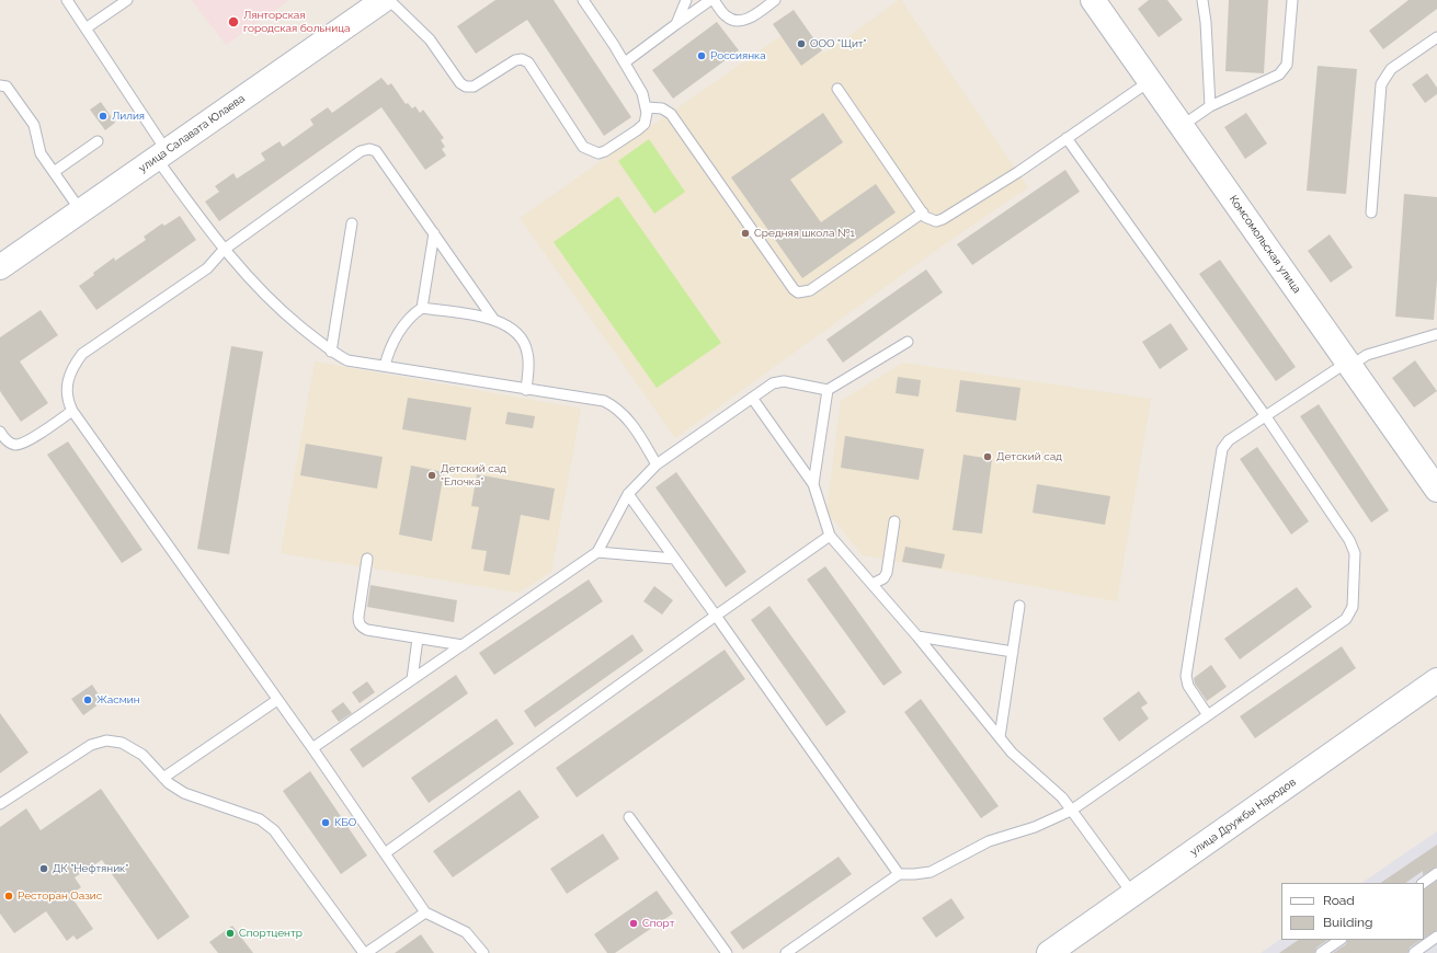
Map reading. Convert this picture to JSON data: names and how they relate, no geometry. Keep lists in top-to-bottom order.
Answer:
{
  "streets": {
    "street": ["улица Салавата Юлаева", "Комсомольская улица", "улица Дружбы Народов"]
  },
  "places": [
    "Лянторская городская больница",
    "ООО \"Щит\"",
    "Россиянка",
    "Лилия",
    "Средняя школа №1",
    "Детский сад",
    "Детский сад \"Елочка\"",
    "Жасмин",
    "КБО",
    "ДК \"Нефтяник\"",
    "Ресторан Оазис",
    "Спорт",
    "Спортцентр"
  ],
  "legend": ["Road", "Building"]
}
